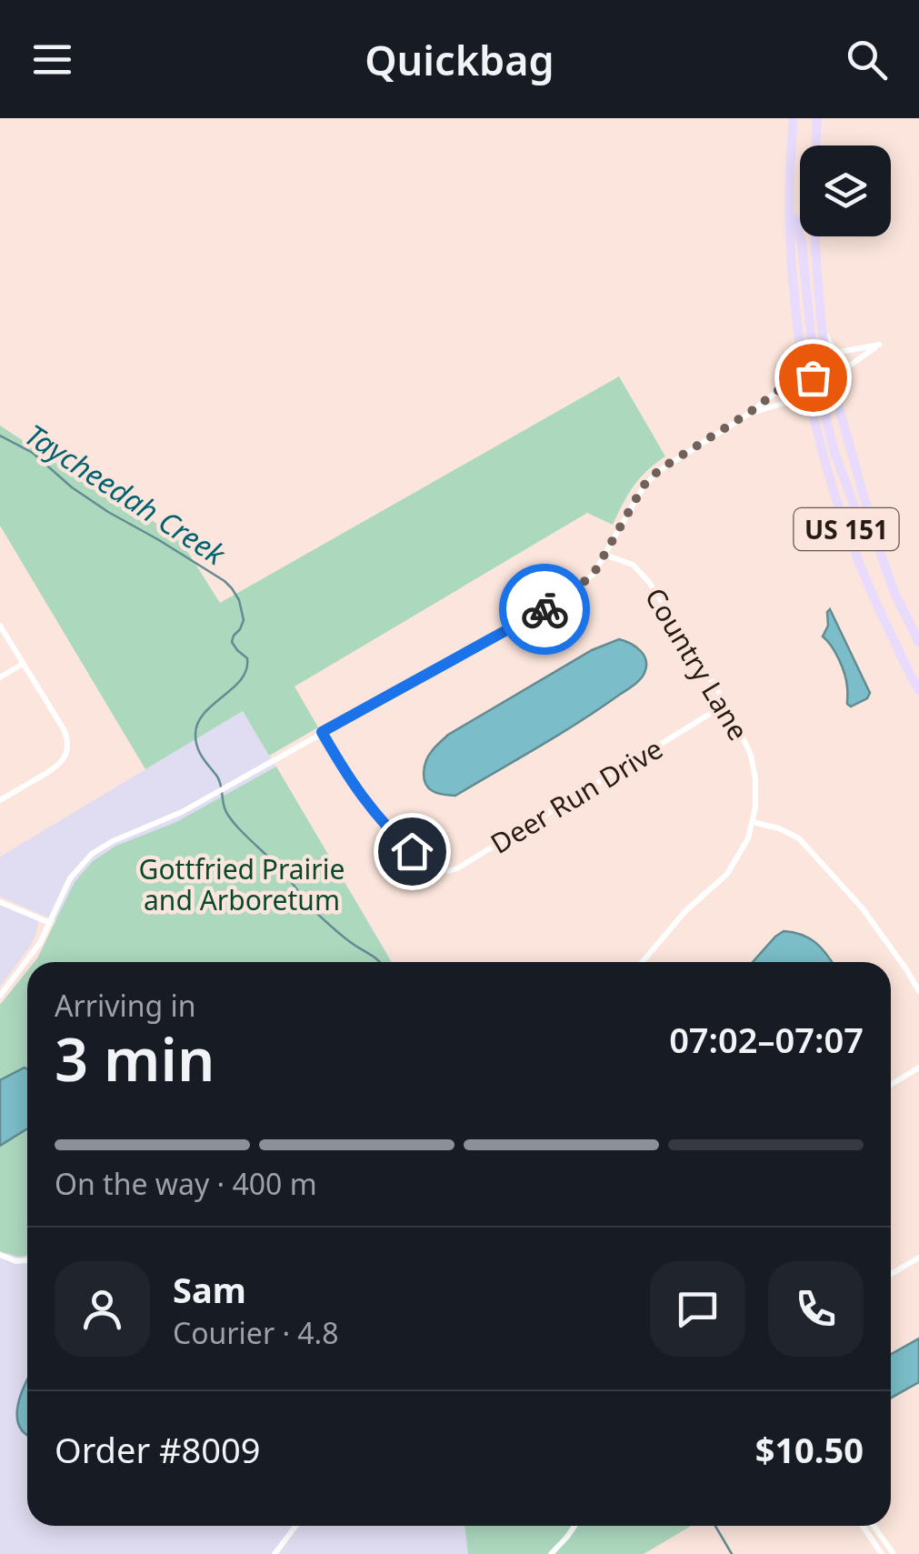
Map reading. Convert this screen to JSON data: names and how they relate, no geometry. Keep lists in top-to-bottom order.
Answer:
{
  "streets": {
    "main road": ["US 151"],
    "street": ["Country Lane", "Deer Run Drive"]
  },
  "crossings": [
    ["Country Lane", "Deer Run Drive"]
  ],
  "water": ["Taycheedah Creek"],
  "parks": ["Gottfried Prairie and Arboretum"],
  "page": {
    "header": "Quickbag",
    "heading": ["3 min", "Arriving in", "07:02–07:07"],
    "panel": [
      "Sam",
      "Courier · 4.8",
      "Order #8009",
      "$10.50"
    ],
    "bar": "On the way · 400 m"
  }
}
